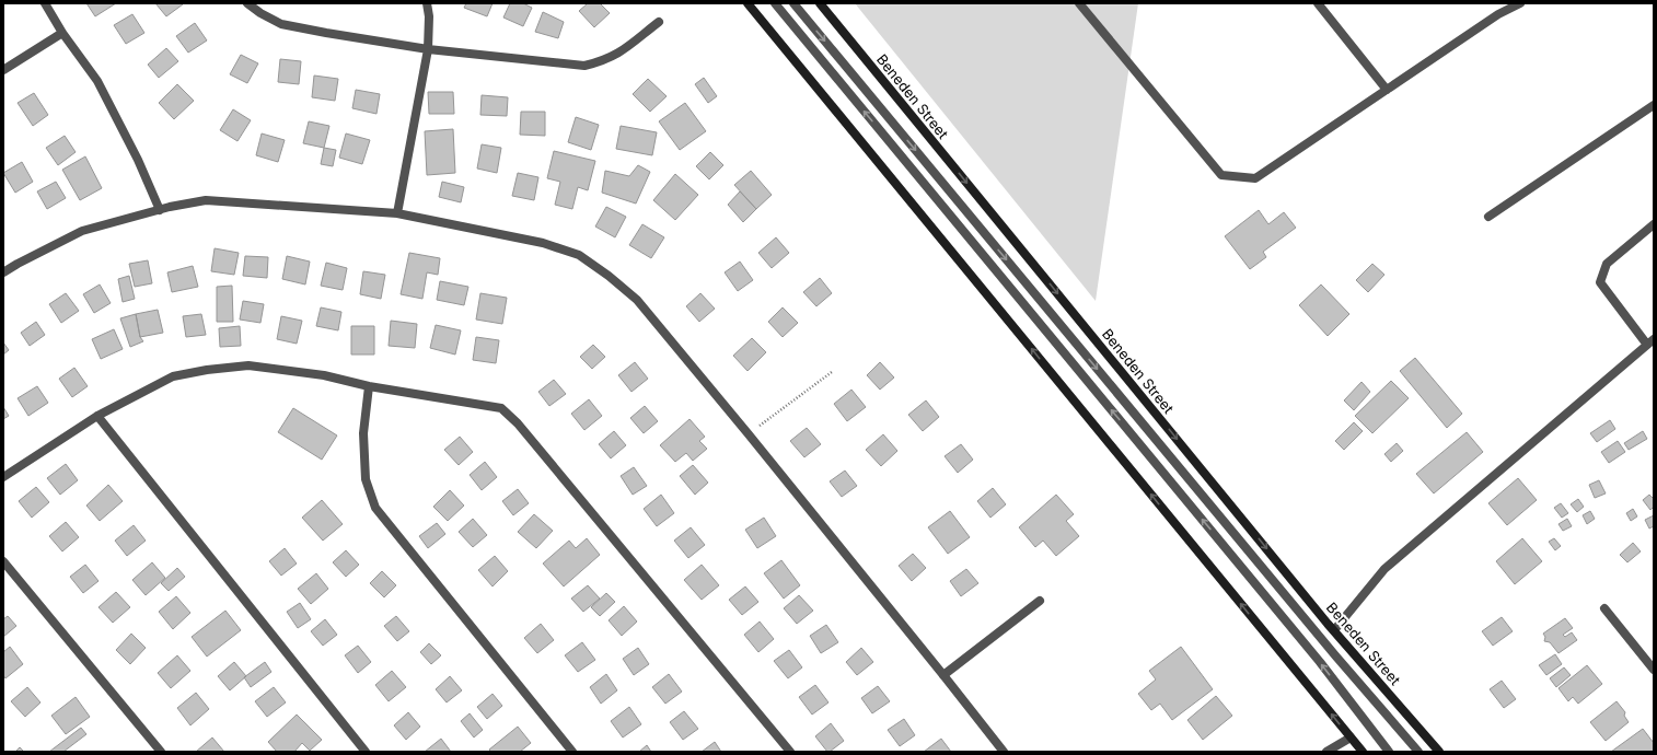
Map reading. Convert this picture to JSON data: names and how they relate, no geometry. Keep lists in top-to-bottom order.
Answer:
{
  "streets": {
    "main road": ["Beneden Street"]
  }
}
